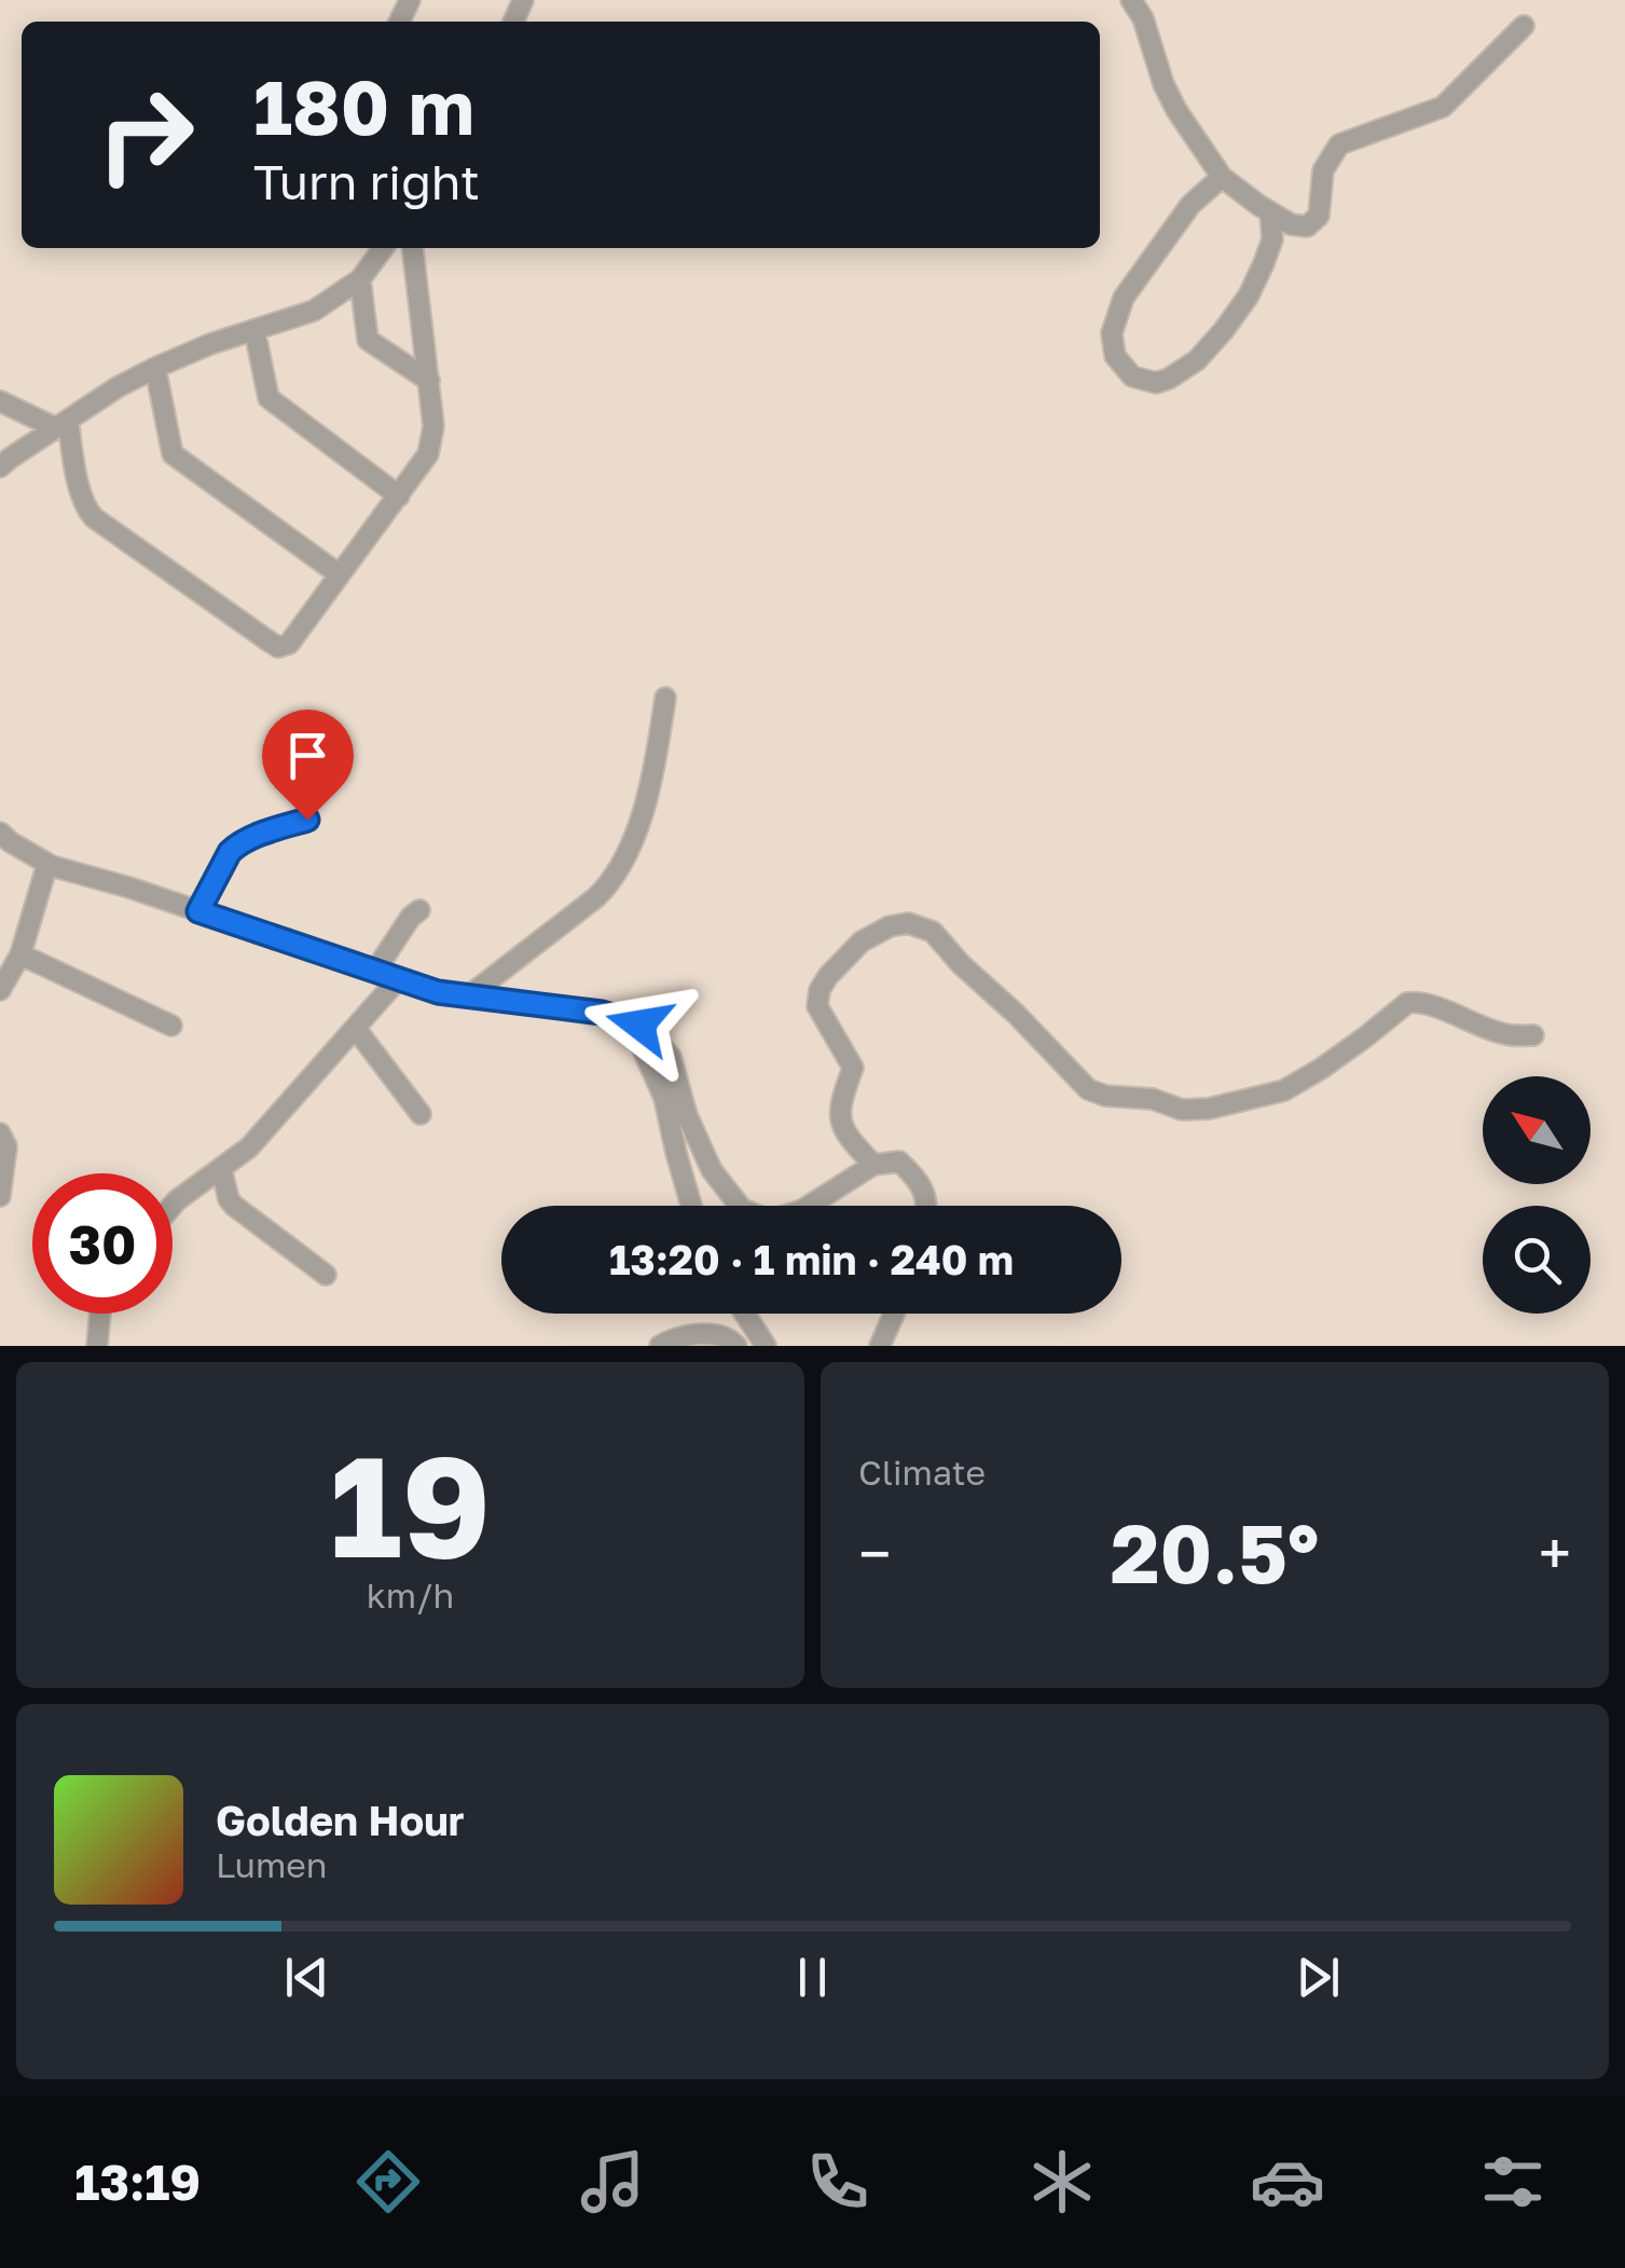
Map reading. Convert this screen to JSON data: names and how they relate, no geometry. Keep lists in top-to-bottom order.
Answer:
{
  "north": "top left",
  "page": {
    "turn": ["180 m", "Turn right"],
    "limit": "30",
    "trip": "13:20 · 1 min · 240 m",
    "tile": [
      ["19", "km/h"],
      "Climate"
    ],
    "heat": ["−", "20.5°", "+"],
    "song": ["Golden Hour", "Lumen"],
    "tabs": "13:19"
  }
}
